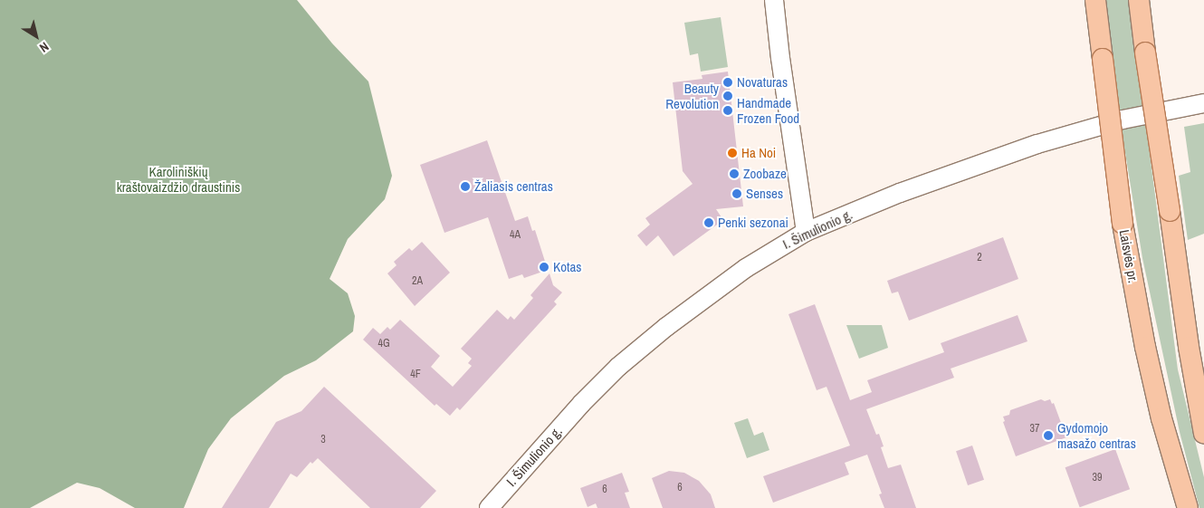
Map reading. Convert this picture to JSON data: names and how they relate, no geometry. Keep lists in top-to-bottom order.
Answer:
{
  "streets": {
    "main road": ["Laisvės pr."],
    "street": ["I. Šimulionio g."]
  },
  "parks": ["Karoliniškių kraštovaizdžio draustinis"],
  "places": [
    "Novaturas",
    "Beauty Revolution",
    "Handmade Frozen Food",
    "Ha Noi",
    "Zoobaze",
    "Žaliasis centras",
    "Senses",
    "Penki sezonai",
    "Kotas",
    "Gydomojo masažo centras"
  ],
  "house_numbers": [
    "4A",
    "2",
    "2A",
    "4G",
    "4F",
    "37",
    "3",
    "39",
    "6",
    "6"
  ],
  "north": "bottom right"
}
